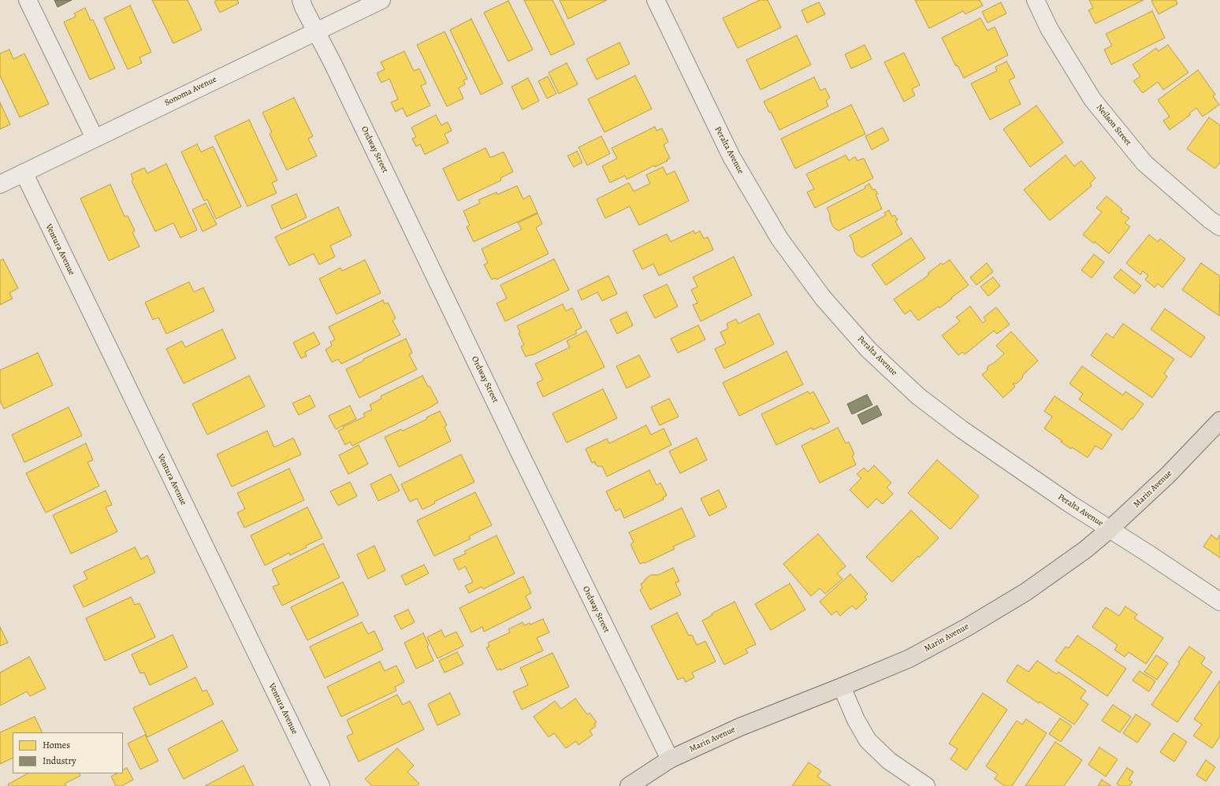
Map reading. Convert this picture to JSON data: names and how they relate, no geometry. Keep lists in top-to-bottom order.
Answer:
{
  "streets": {
    "main road": ["Marin Avenue"],
    "street": [
      "Sonoma Avenue",
      "Neilson Street",
      "Ordway Street",
      "Peralta Avenue",
      "Ventura Avenue"
    ]
  },
  "crossings": [
    ["Sonoma Avenue", "Ordway Street"],
    ["Sonoma Avenue", "Ventura Avenue"],
    ["Ordway Street", "Marin Avenue"],
    ["Peralta Avenue", "Marin Avenue"]
  ],
  "legend": ["Homes", "Industry"]
}
